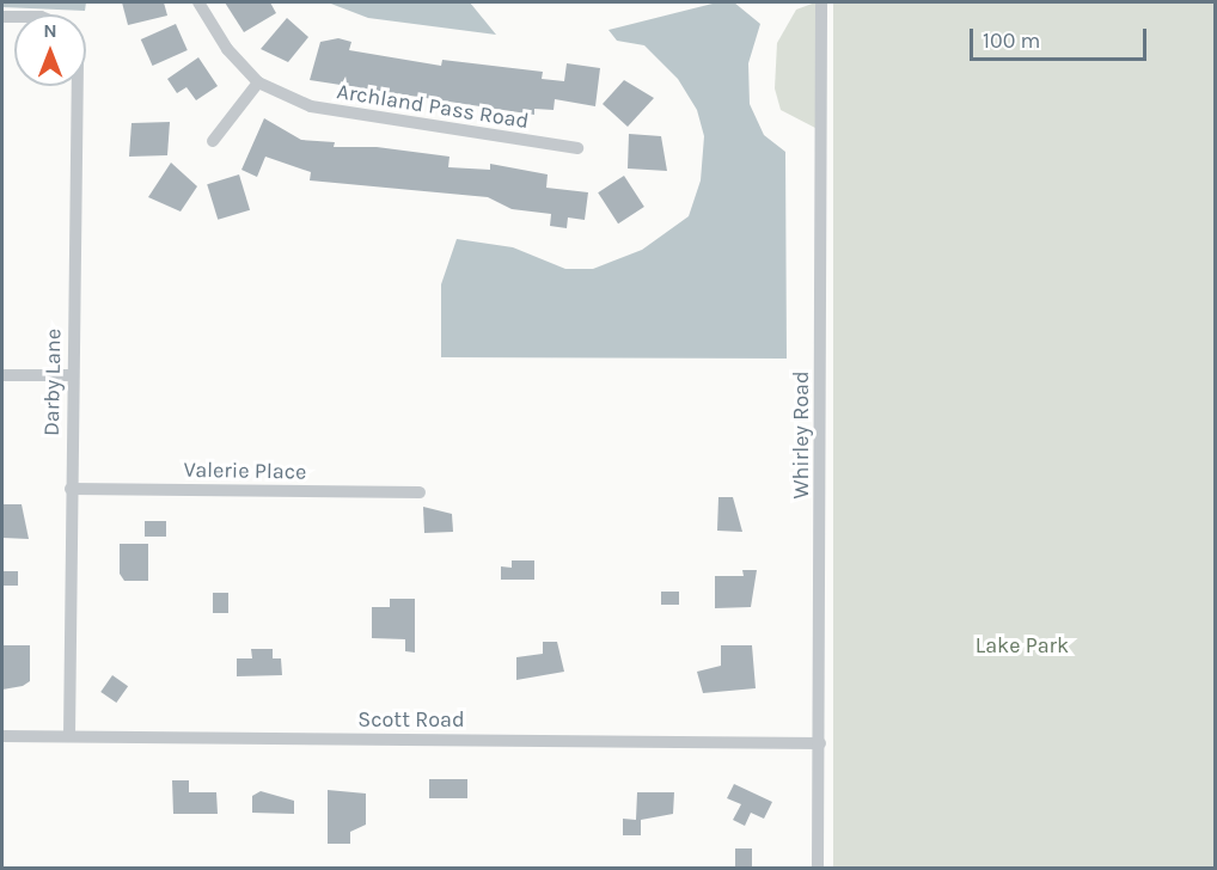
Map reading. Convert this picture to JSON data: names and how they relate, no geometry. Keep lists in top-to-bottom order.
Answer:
{
  "streets": {
    "street": [
      "Archland Pass Road",
      "Darby Lane",
      "Whirley Road",
      "Valerie Place",
      "Scott Road"
    ]
  },
  "crossings": [
    ["Darby Lane", "Valerie Place"],
    ["Darby Lane", "Scott Road"],
    ["Whirley Road", "Scott Road"]
  ],
  "parks": ["Lake Park"],
  "scale_bar": "100 m",
  "north": "top"
}
